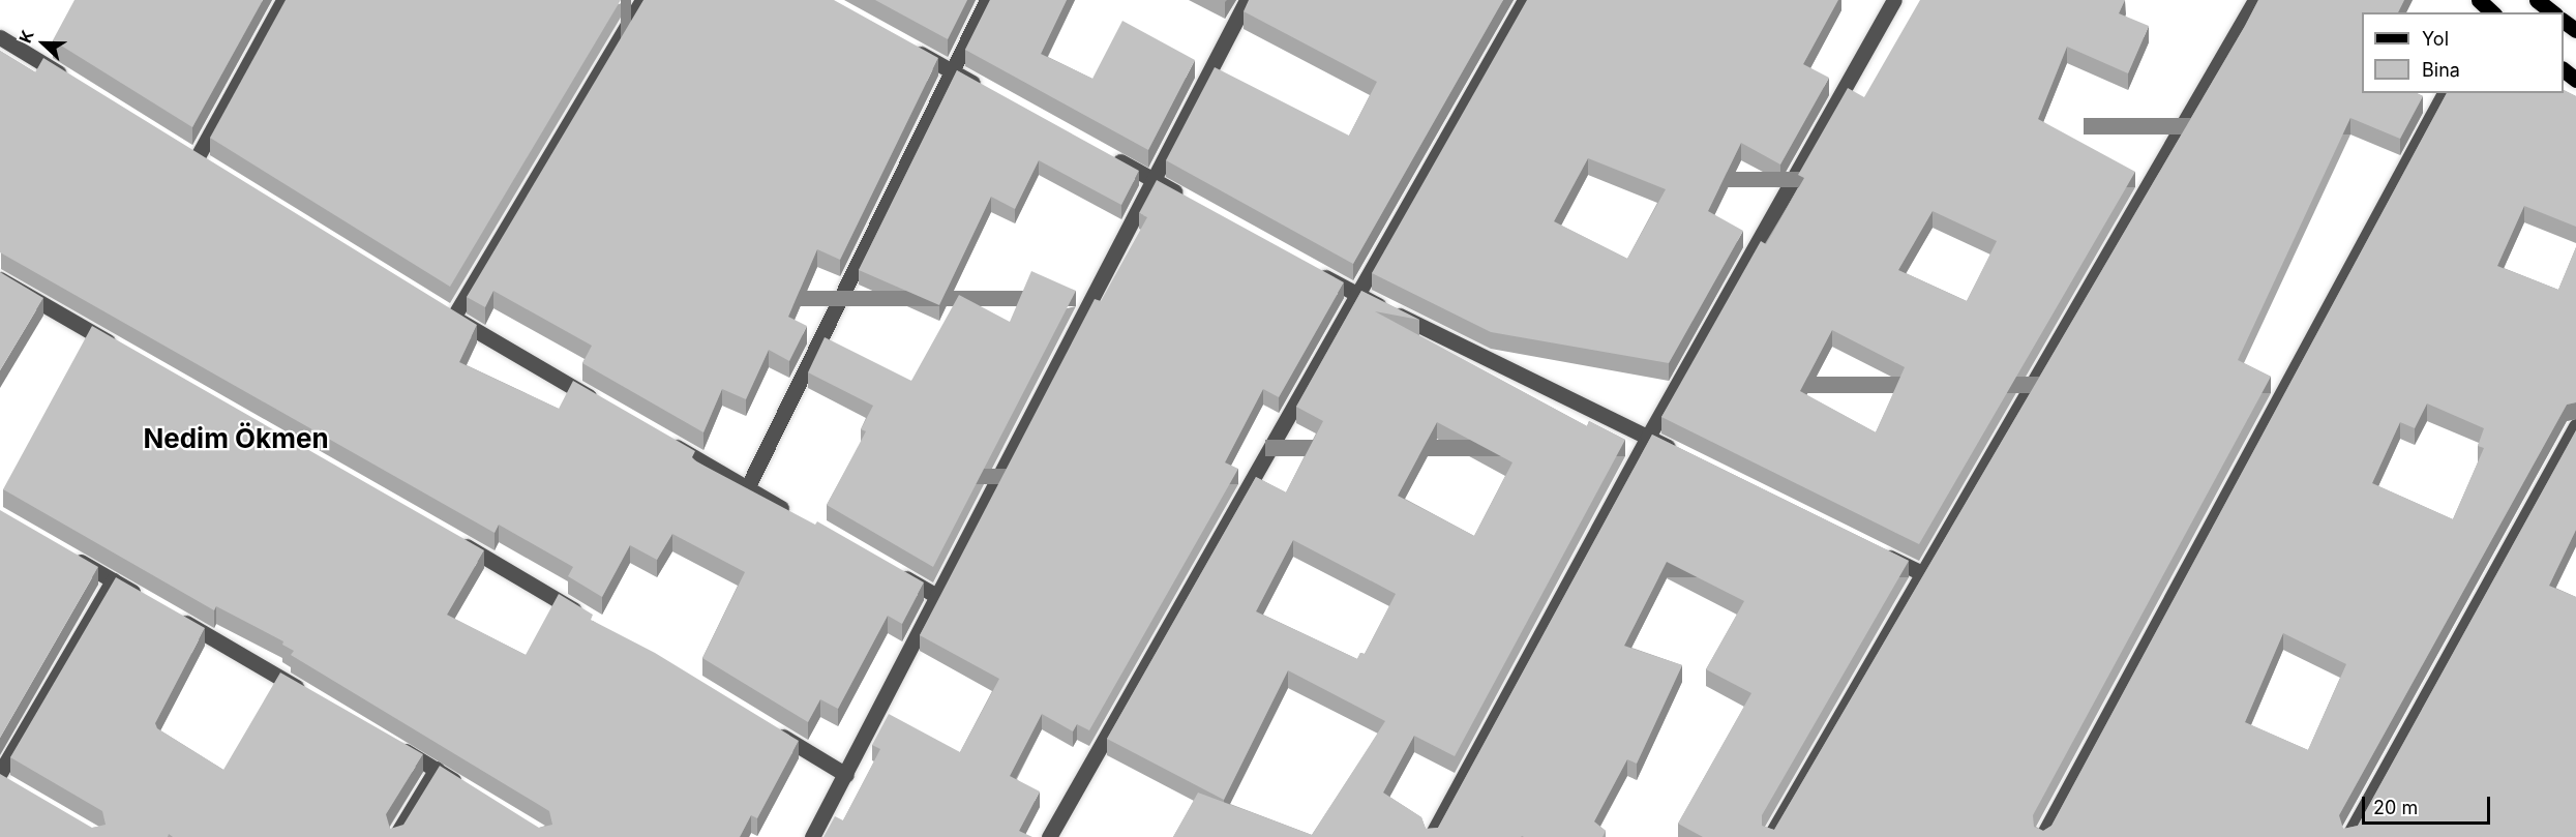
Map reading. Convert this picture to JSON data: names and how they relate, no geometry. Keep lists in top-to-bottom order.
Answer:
{
  "districts": ["Nedim Ökmen"],
  "legend": ["Yol", "Bina"],
  "scale_bar": "20 m",
  "north": "left"
}
